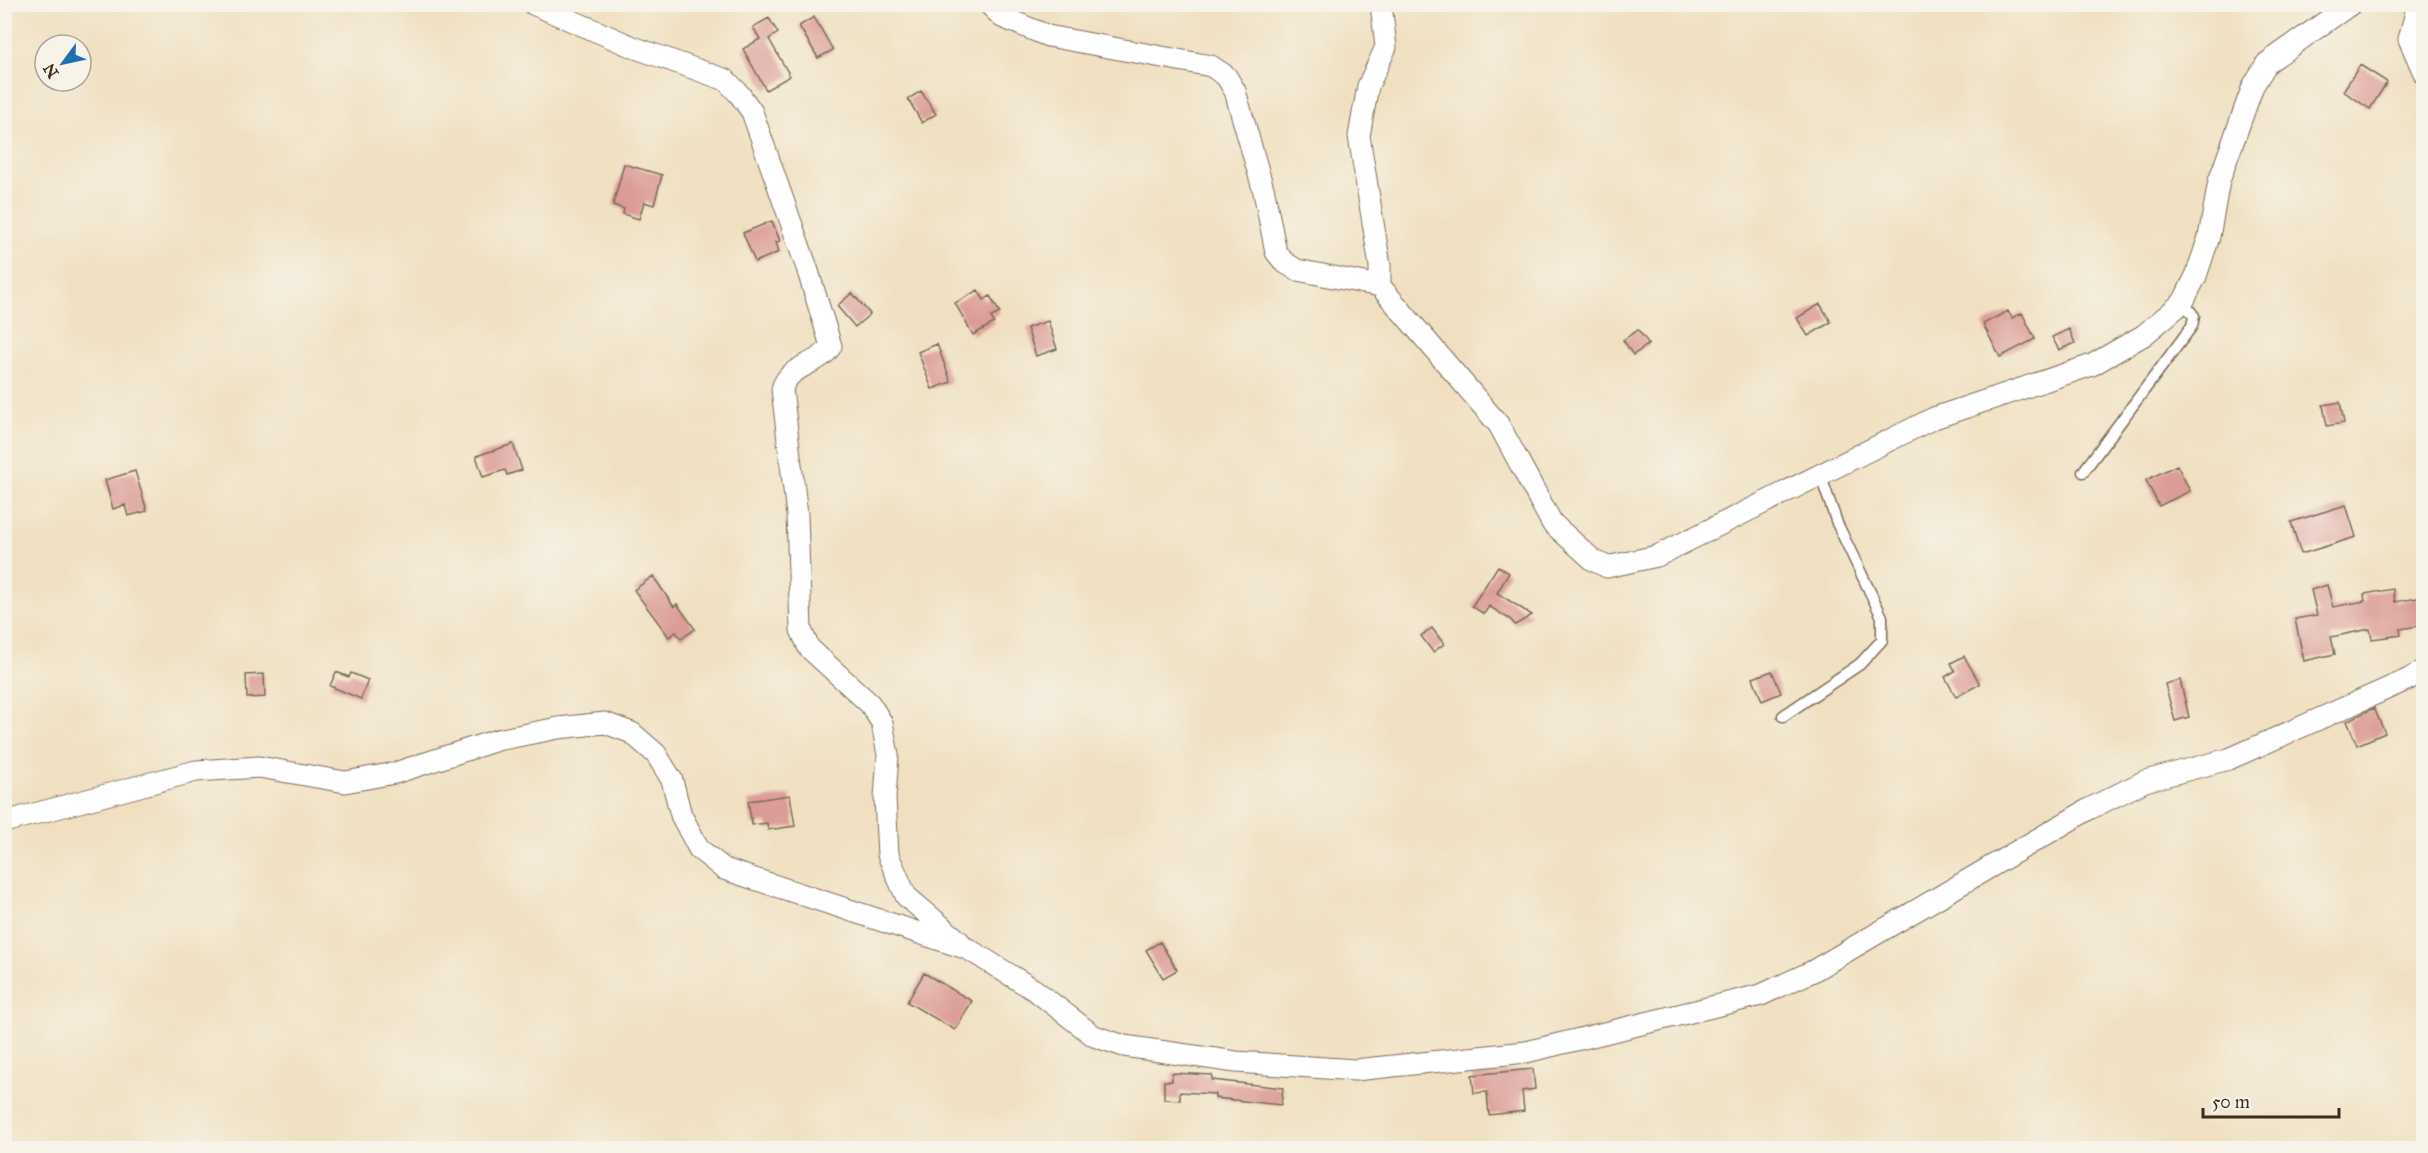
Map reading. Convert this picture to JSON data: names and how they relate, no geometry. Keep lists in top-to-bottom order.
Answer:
{
  "scale_bar": "50 m",
  "north": "bottom left"
}
